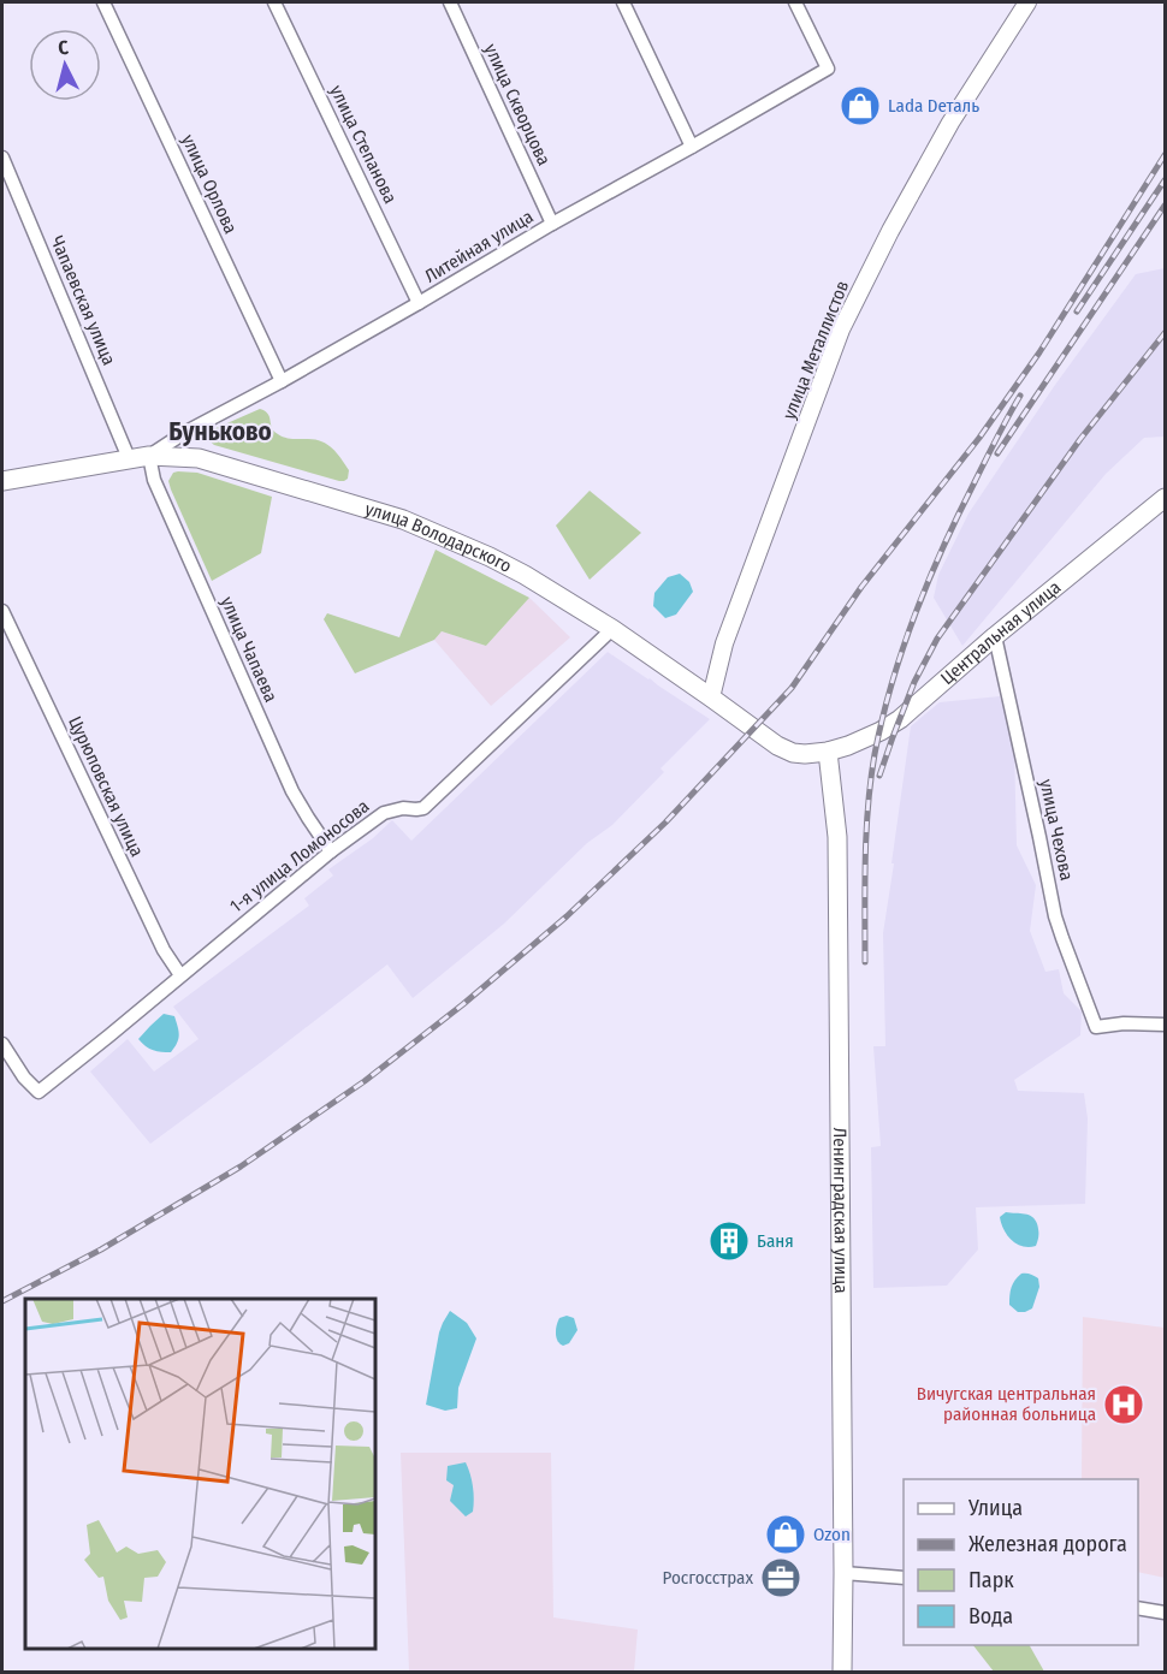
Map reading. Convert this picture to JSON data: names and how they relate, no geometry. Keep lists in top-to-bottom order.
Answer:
{
  "streets": {
    "main road": ["улица Володарского", "Центральная улица", "Ленинградская улица"],
    "street": [
      "улица Скворцова",
      "улица Степанова",
      "улица Орлова",
      "Литейная улица",
      "Чапаевская улица",
      "улица Металлистов",
      "улица Чапаева",
      "Цурюповская улица",
      "улица Чехова",
      "1-я улица Ломоносова"
    ]
  },
  "crossings": [
    ["улица Скворцова", "Литейная улица"],
    ["улица Степанова", "Литейная улица"],
    ["улица Орлова", "Литейная улица"],
    ["Литейная улица", "улица Володарского"],
    ["Литейная улица", "улица Чапаева"],
    ["Чапаевская улица", "улица Володарского"],
    ["улица Металлистов", "улица Володарского"],
    ["улица Володарского", "Центральная улица"],
    ["улица Володарского", "улица Чапаева"],
    ["улица Володарского", "1-я улица Ломоносова"],
    ["улица Володарского", "Ленинградская улица"],
    ["Центральная улица", "улица Чехова"],
    ["Центральная улица", "Ленинградская улица"],
    ["улица Чапаева", "1-я улица Ломоносова"],
    ["Цурюповская улица", "1-я улица Ломоносова"]
  ],
  "districts": ["Буньково"],
  "places": {
    "shop": ["Lada Dеталь", "Ozon"],
    "building": ["Баня"],
    "hospital": ["Вичугская центральная районная больница"],
    "office": ["Росгосстрах"]
  },
  "legend": [
    "Улица",
    "Железная дорога",
    "Парк",
    "Вода"
  ],
  "north": "top"
}
